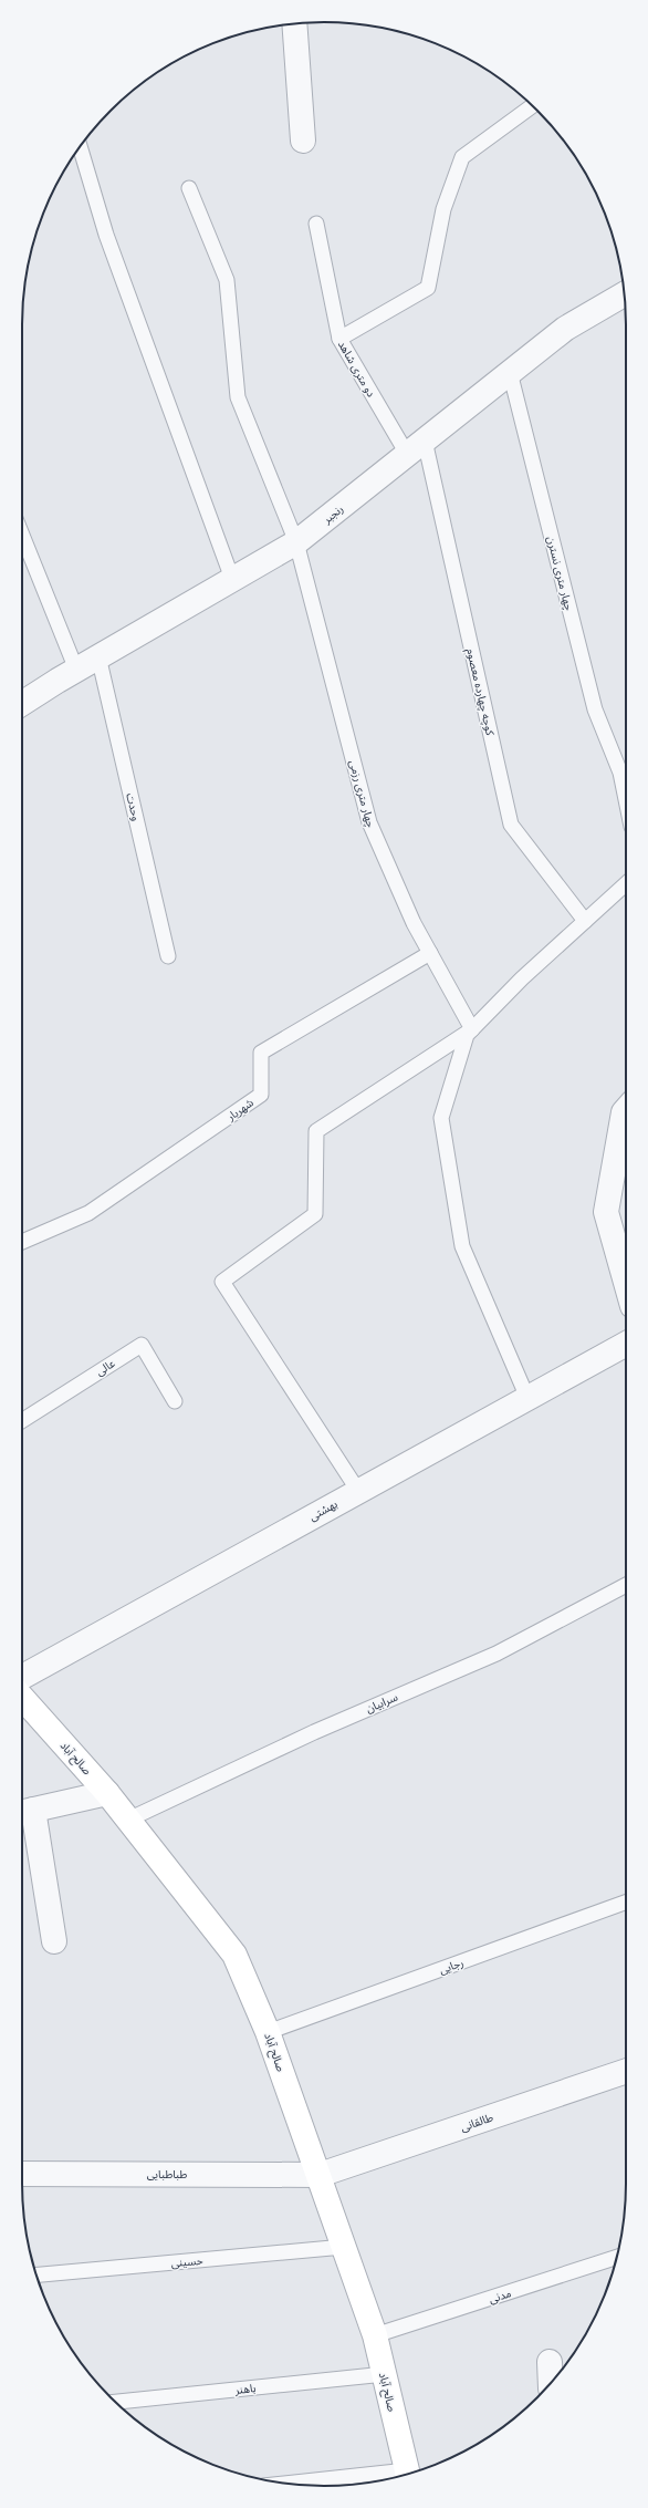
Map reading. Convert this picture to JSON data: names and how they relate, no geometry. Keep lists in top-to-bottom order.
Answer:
{
  "streets": {
    "street": [
      "رنجبر",
      "بهشتی",
      "صالح آباد",
      "طالقانی",
      "طباطبایی"
    ],
    "lane": [
      "دو متری شاهد",
      "چهار متری نسترن",
      "کوچه چهارده معصوم",
      "چهار متری رزمی",
      "وحدت",
      "شهریار",
      "عالی",
      "سرابیان",
      "رجایی",
      "حسینی",
      "مدنی",
      "باهنر"
    ]
  },
  "crossings": [
    ["دو متری شاهد", "رنجبر"],
    ["دو متری شاهد", "کوچه چهارده معصوم"],
    ["رنجبر", "چهار متری نسترن"],
    ["رنجبر", "کوچه چهارده معصوم"],
    ["رنجبر", "چهار متری رزمی"],
    ["رنجبر", "وحدت"],
    ["چهار متری رزمی", "شهریار"],
    ["سرابیان", "صالح آباد"],
    ["صالح آباد", "رجایی"],
    ["صالح آباد", "طالقانی"],
    ["صالح آباد", "طباطبایی"],
    ["صالح آباد", "حسینی"],
    ["صالح آباد", "مدنی"],
    ["صالح آباد", "باهنر"],
    ["طالقانی", "طباطبایی"]
  ]
}
